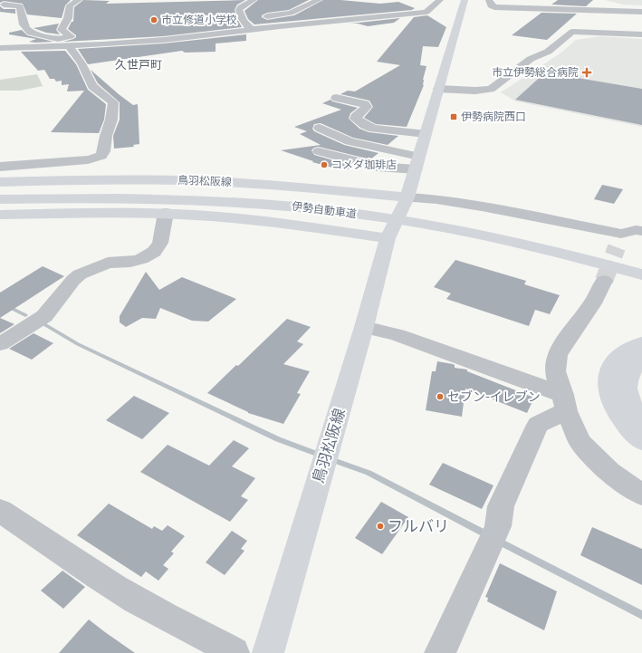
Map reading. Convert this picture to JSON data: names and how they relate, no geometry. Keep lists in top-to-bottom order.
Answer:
{
  "streets": {
    "main road": ["鳥羽松阪線", "伊勢自動車道"]
  },
  "districts": ["久世戸町"],
  "places": {
    "other": [
      "市立修道小学校",
      "コメダ珈琲店",
      "セブン-イレブン",
      "フルバリ"
    ],
    "health": ["市立伊勢総合病院"],
    "transit": ["伊勢病院西口"]
  }
}
